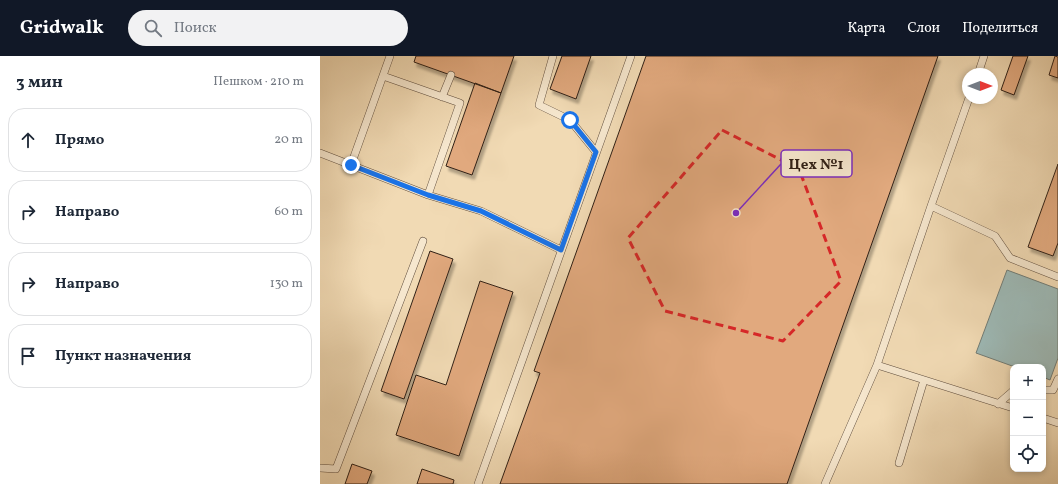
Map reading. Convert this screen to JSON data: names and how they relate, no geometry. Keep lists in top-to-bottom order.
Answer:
{
  "places": ["Цех №1"],
  "north": "right",
  "page": {
    "header": "Gridwalk",
    "search": "Поиск",
    "nav": ["Карта", "Слои", "Поделиться"],
    "heading": ["3 мин", "Пешком · 210 m"],
    "list": [
      ["Прямо", "20 m"],
      ["Направо", "60 m"],
      ["Направо", "130 m"],
      "Пункт назначения"
    ],
    "map_buttons": ["+", "−"]
  }
}
